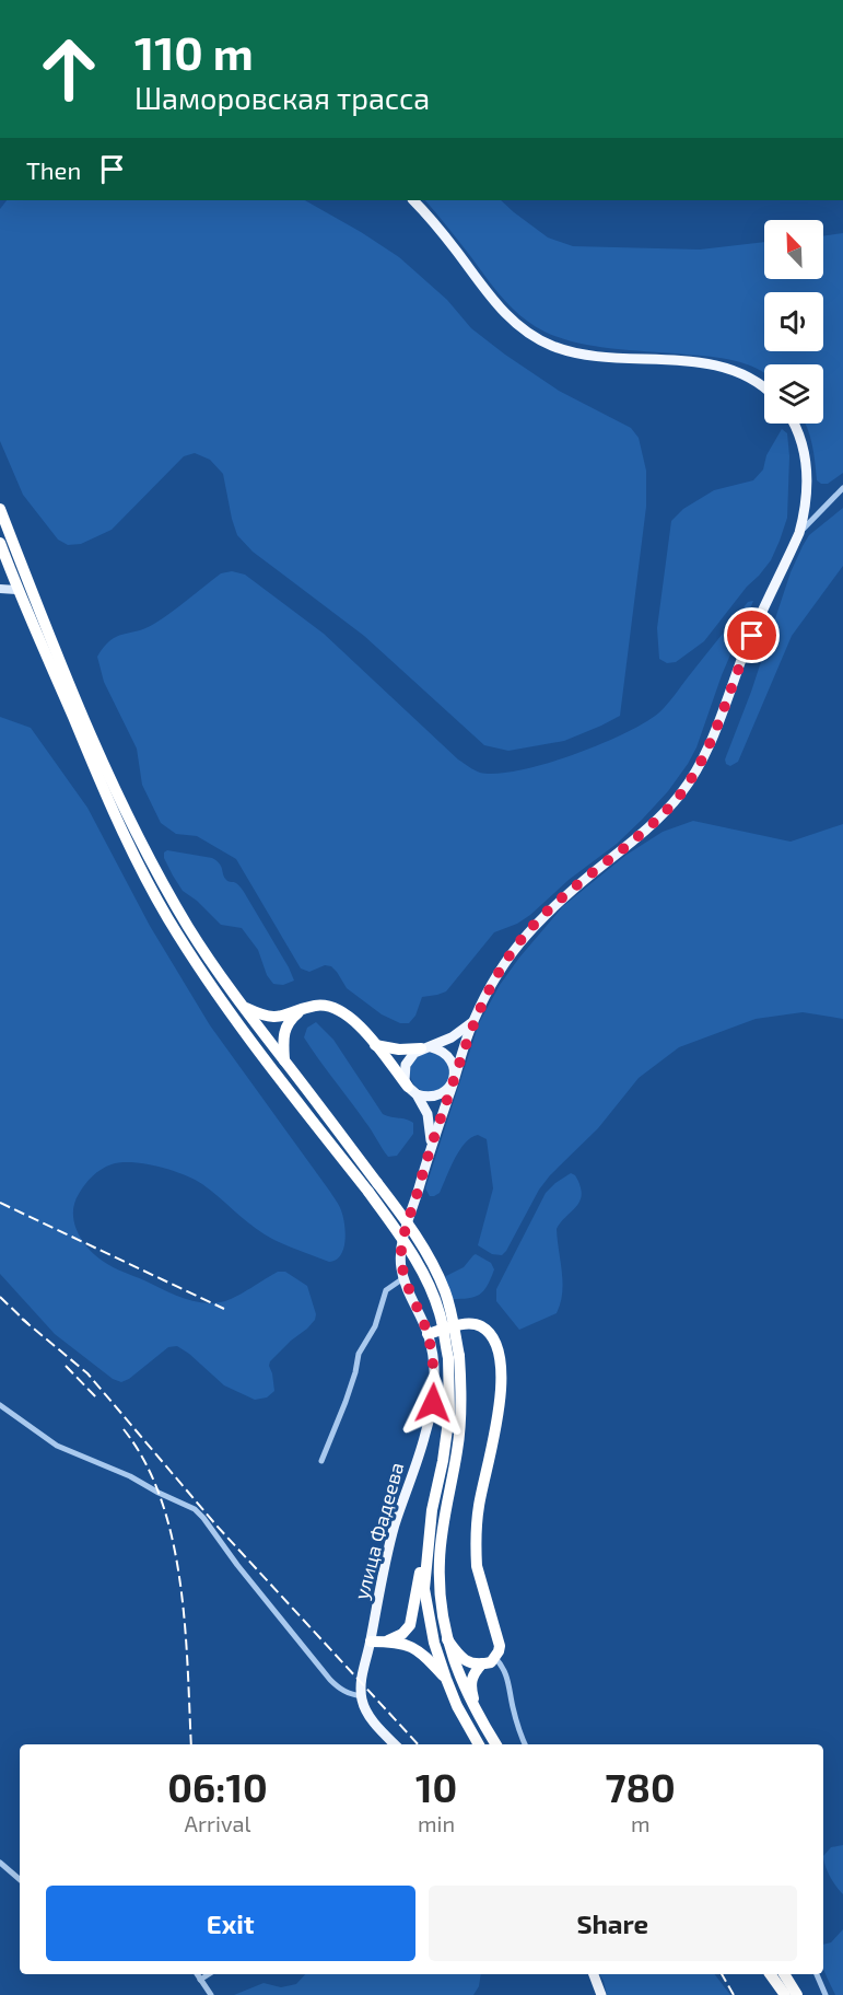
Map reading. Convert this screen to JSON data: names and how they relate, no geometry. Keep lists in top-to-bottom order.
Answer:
{
  "streets": {
    "main road": ["улица Фадеева"]
  },
  "north": "top left",
  "page": {
    "turn": ["110 m", "Шаморовская трасса"],
    "then": "Then",
    "eta": [
      "06:10",
      "Arrival",
      "10",
      "min",
      "780",
      "m"
    ],
    "buttons": ["Exit", "Share"]
  }
}
